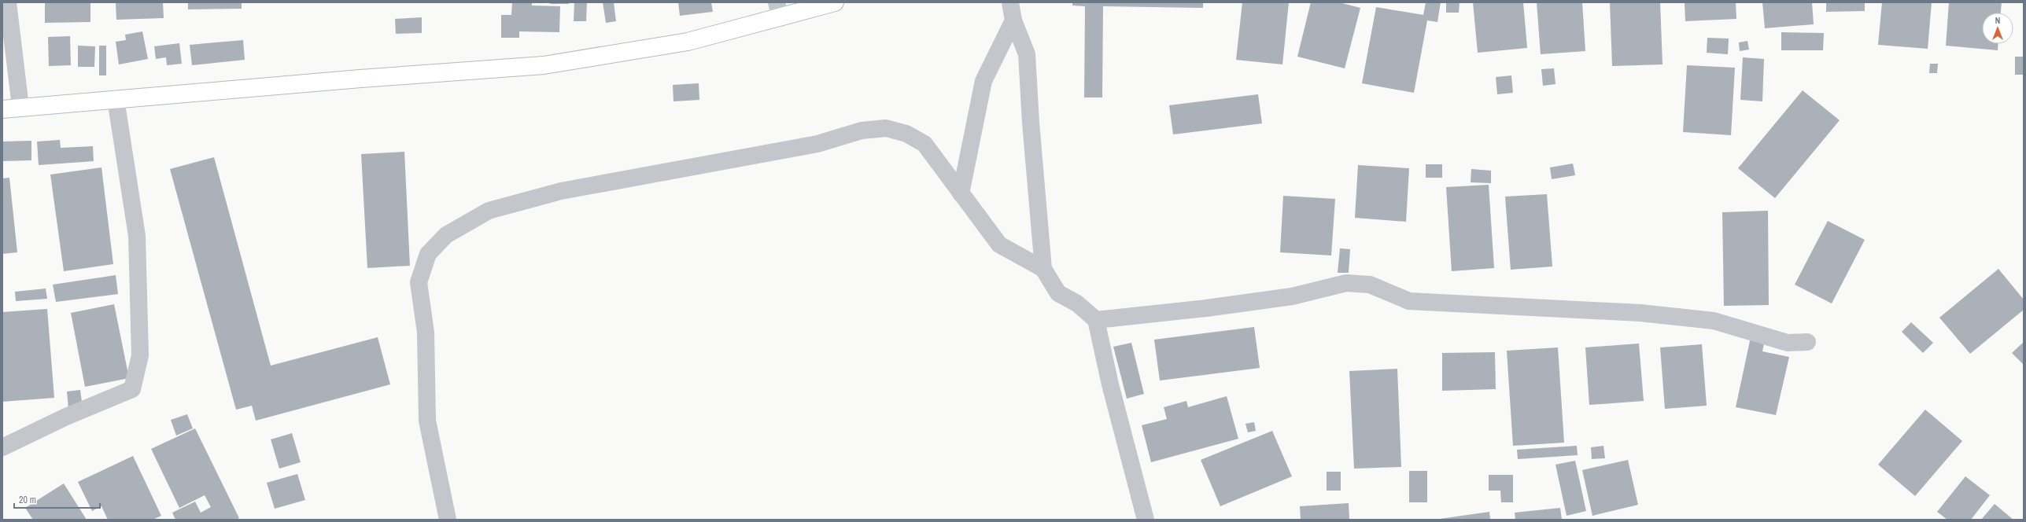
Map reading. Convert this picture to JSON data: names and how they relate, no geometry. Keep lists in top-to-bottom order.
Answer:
{
  "scale_bar": "20 m",
  "north": "top"
}
